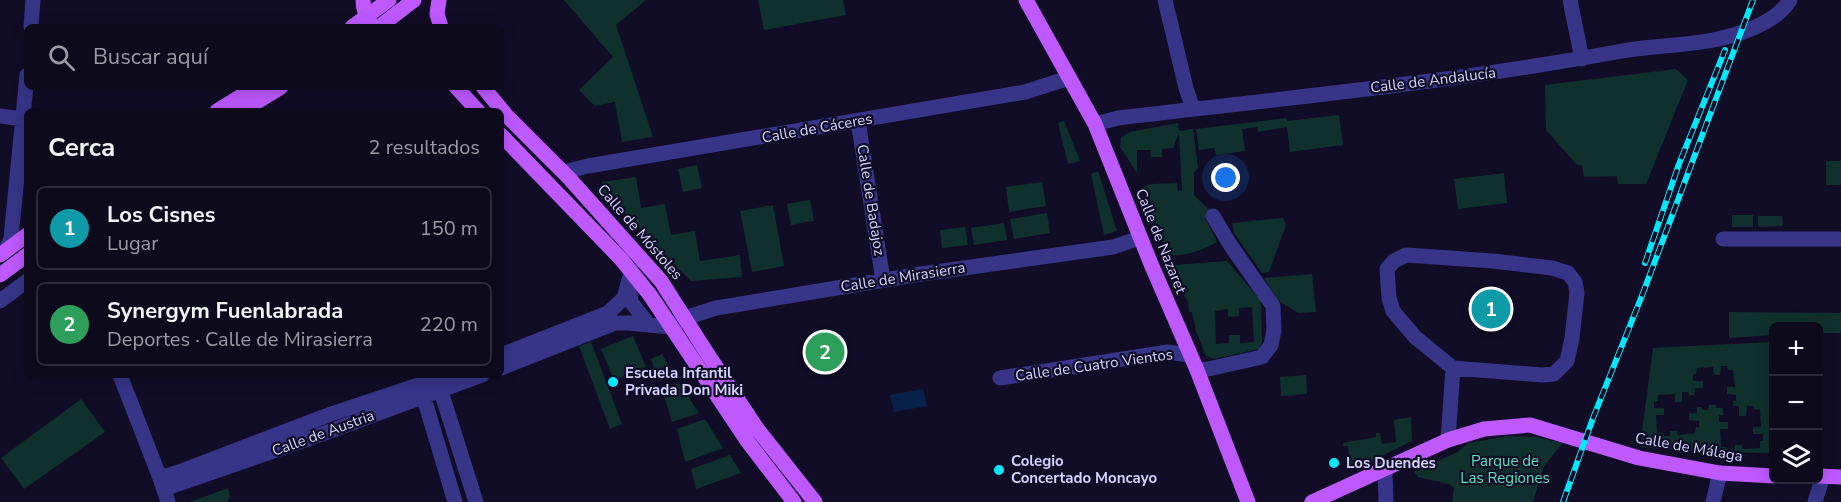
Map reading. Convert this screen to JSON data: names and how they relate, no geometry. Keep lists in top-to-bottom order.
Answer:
{
  "streets": {
    "main road": ["Calle de Móstoles", "Calle de Nazaret", "Calle de Málaga"],
    "street": [
      "Calle de Andalucía",
      "Calle de Cáceres",
      "Calle de Badajoz",
      "Calle de Mirasierra",
      "Calle de Cuatro Vientos",
      "Calle de Austria"
    ]
  },
  "crossings": [
    ["Calle de Andalucía", "Calle de Nazaret"],
    ["Calle de Cáceres", "Calle de Badajoz"],
    ["Calle de Cáceres", "Calle de Móstoles"],
    ["Calle de Cáceres", "Calle de Nazaret"],
    ["Calle de Badajoz", "Calle de Mirasierra"],
    ["Calle de Móstoles", "Calle de Mirasierra"],
    ["Calle de Nazaret", "Calle de Mirasierra"],
    ["Calle de Nazaret", "Calle de Cuatro Vientos"]
  ],
  "parks": ["Parque de Las Regiones"],
  "places": ["Escuela Infantil Privada Don Miki", "Los Duendes", "Colegio Concertado Moncayo"],
  "page": {
    "search": "Buscar aquí",
    "heading": ["Cerca", "2 resultados"],
    "list": [
      {
        "mark": "1",
        "name": "Los Cisnes",
        "note": "Lugar",
        "value": "150 m"
      },
      {
        "mark": "2",
        "name": "Synergym Fuenlabrada",
        "note": "Deportes · Calle de Mirasierra",
        "value": "220 m"
      }
    ],
    "pins": ["1", "2"],
    "map_buttons": ["+", "−"]
  }
}
